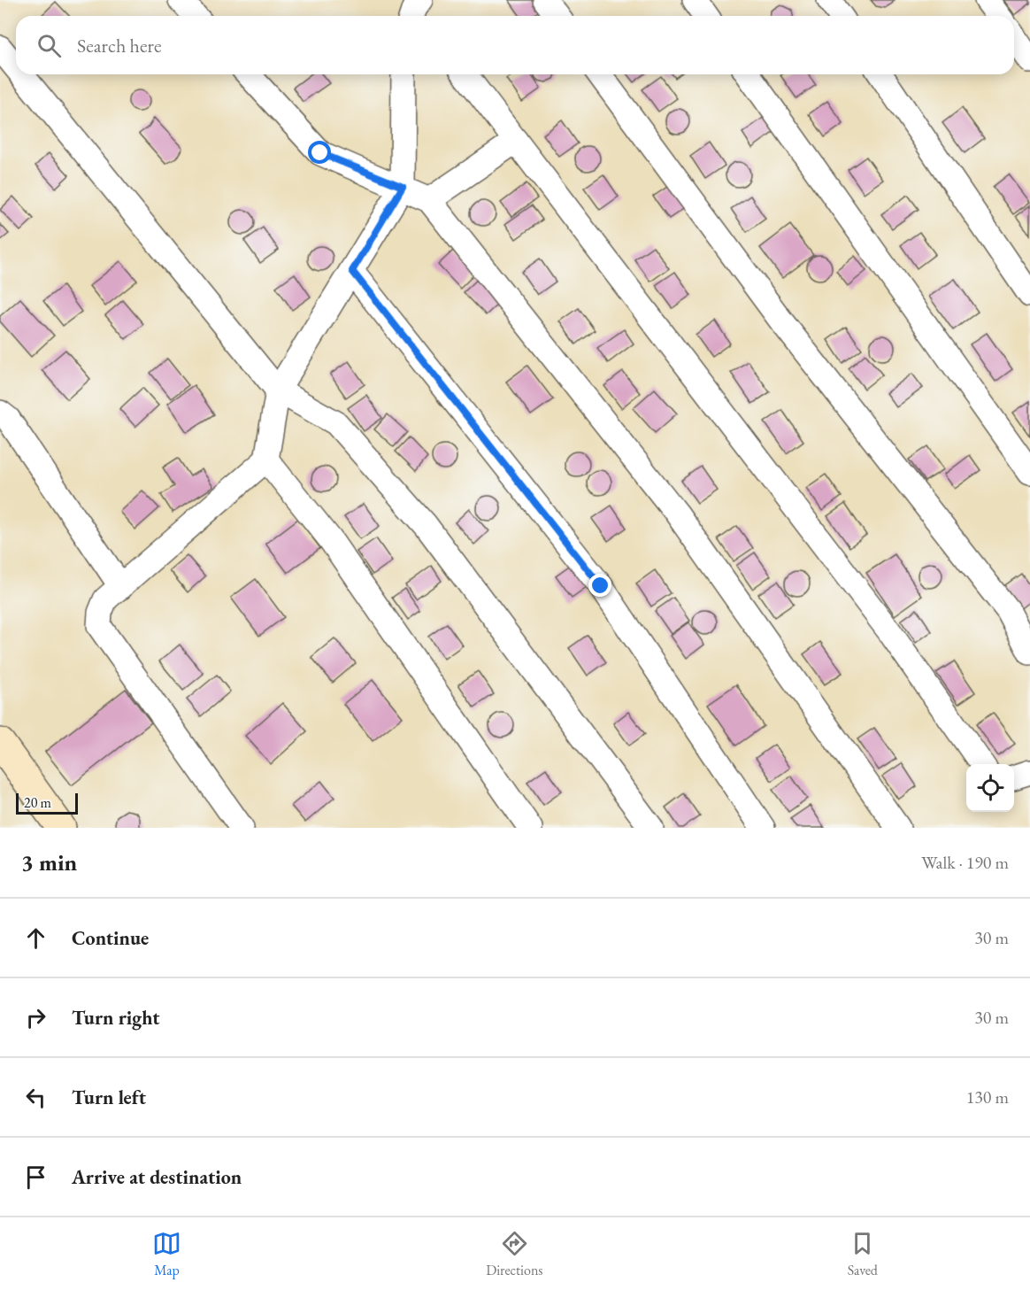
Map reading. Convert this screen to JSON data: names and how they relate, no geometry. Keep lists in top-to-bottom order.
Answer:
{
  "scale_bar": "20 m",
  "page": {
    "search": "Search here",
    "scale": "20 m",
    "heading": ["3 min", "Walk · 190 m"],
    "list": [
      ["Continue", "30 m"],
      ["Turn right", "30 m"],
      ["Turn left", "130 m"],
      "Arrive at destination"
    ],
    "nav": ["Map", "Directions", "Saved"]
  }
}
